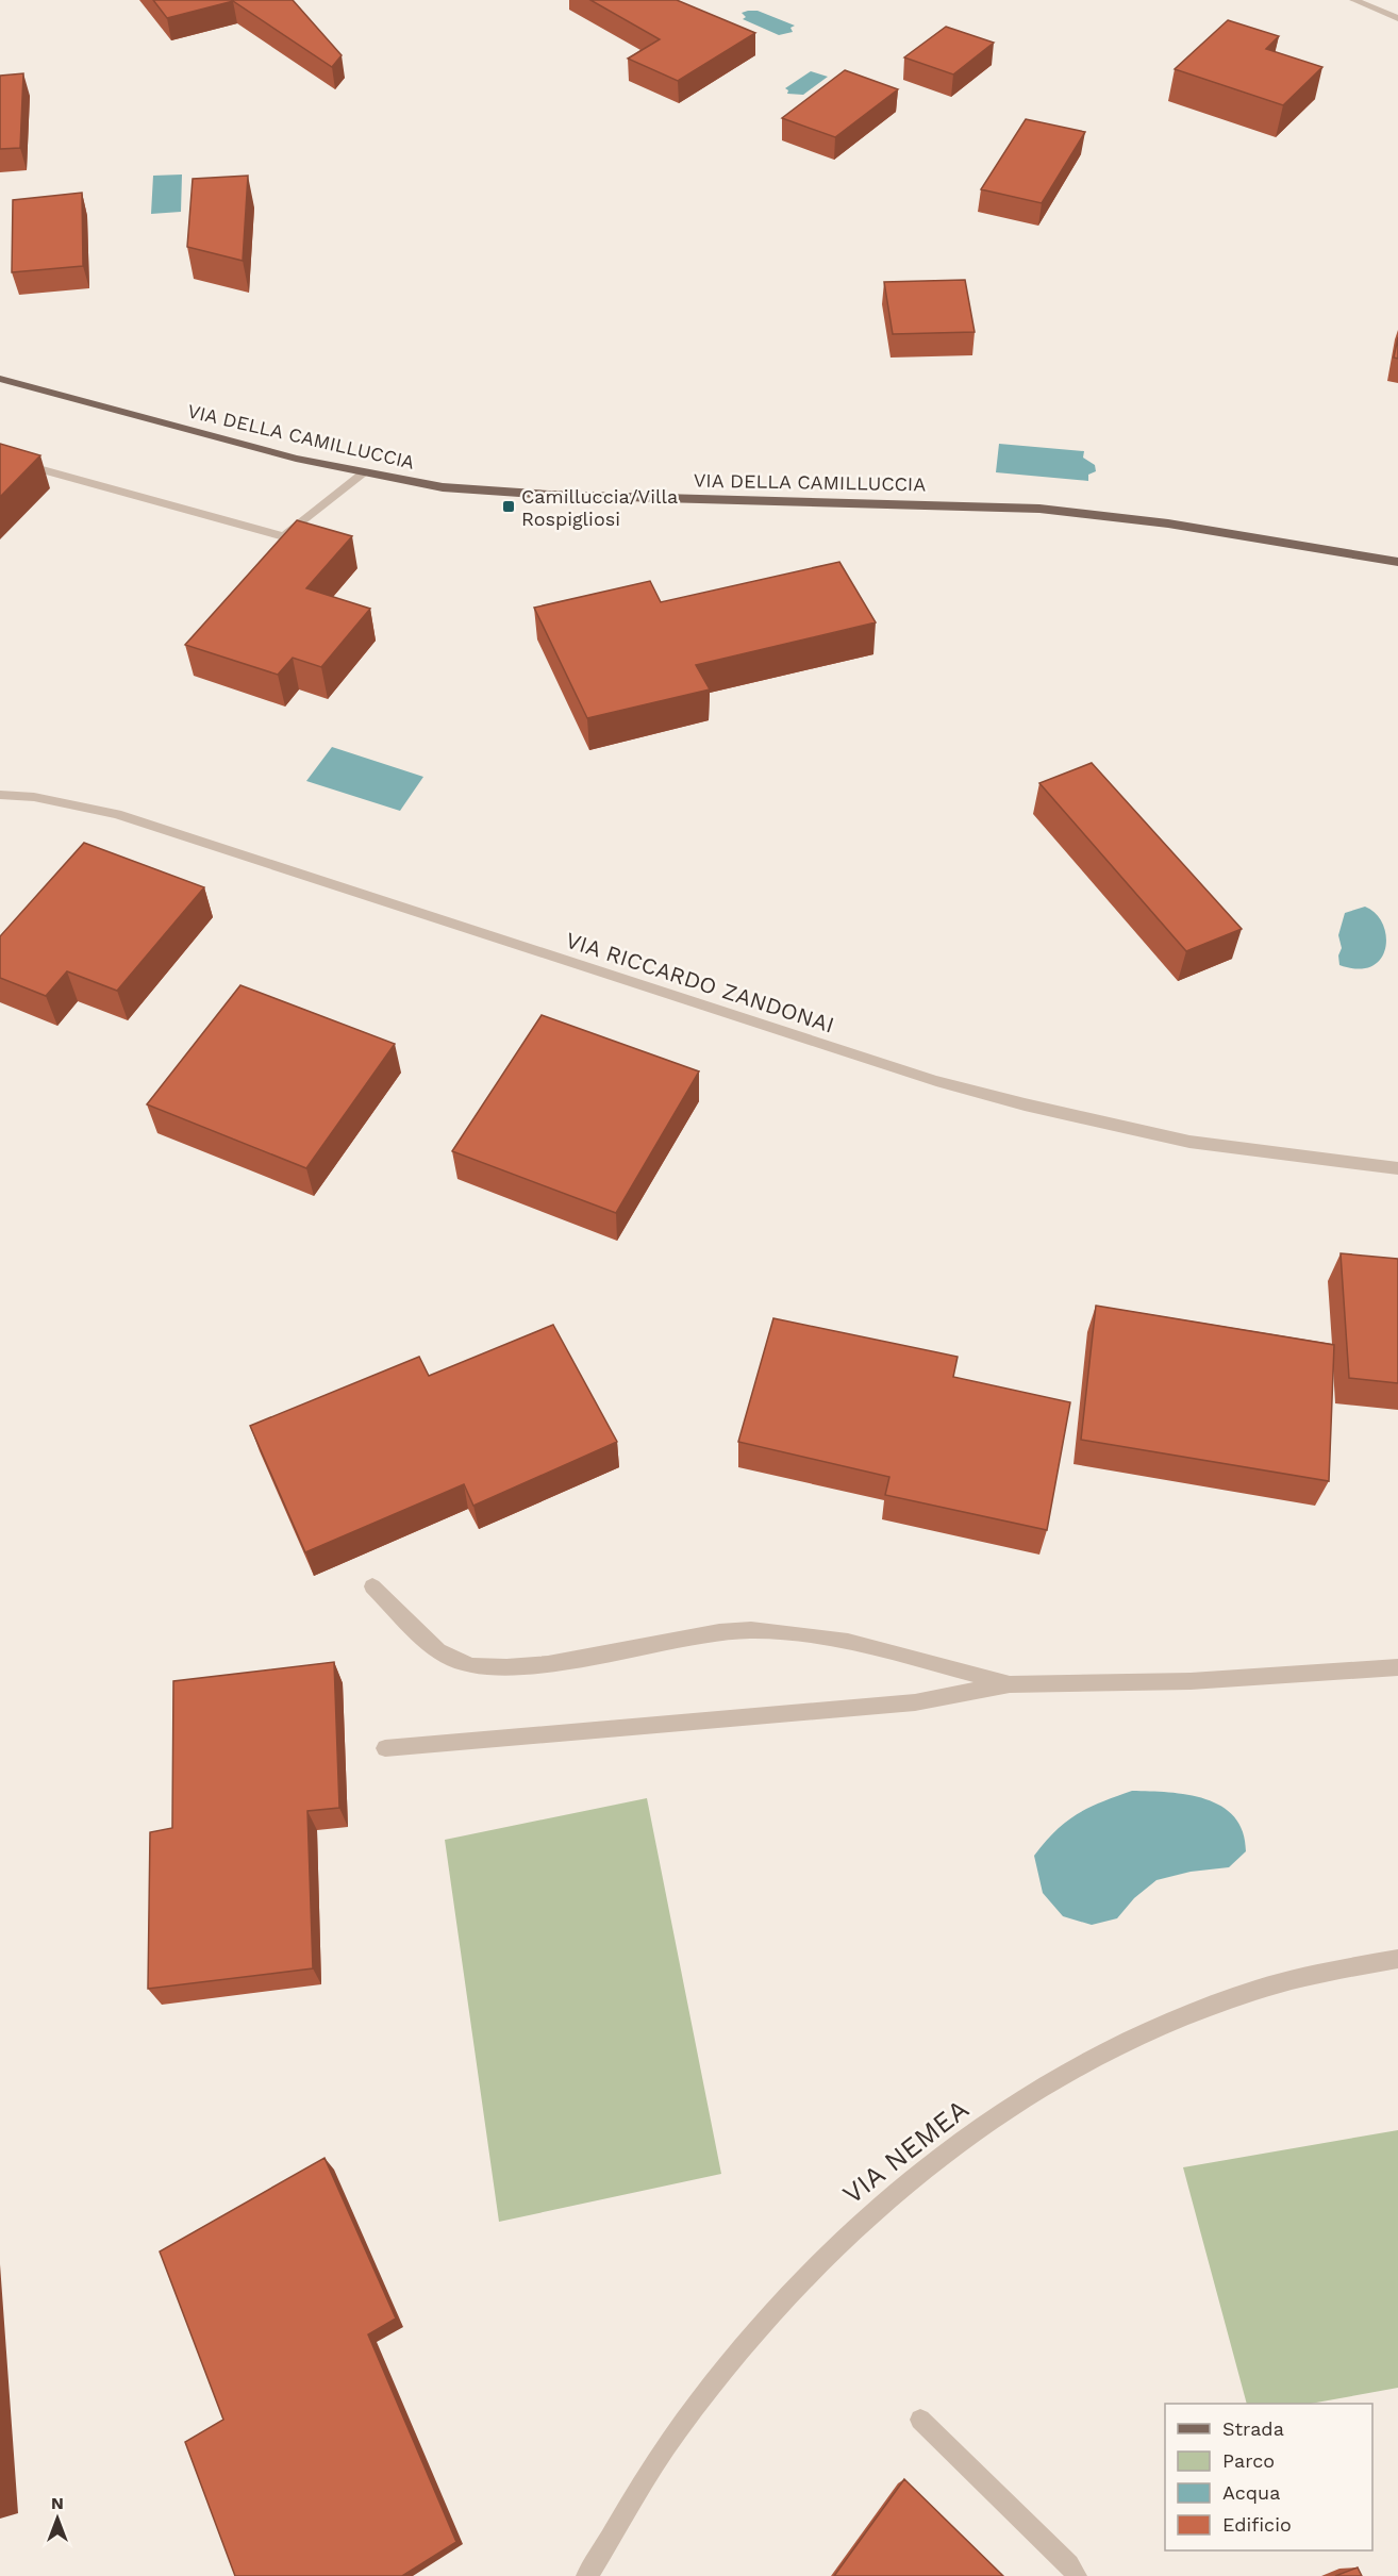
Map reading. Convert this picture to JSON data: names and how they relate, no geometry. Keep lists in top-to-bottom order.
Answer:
{
  "streets": {
    "main road": ["VIA DELLA CAMILLUCCIA"],
    "street": ["VIA RICCARDO ZANDONAI", "VIA NEMEA"]
  },
  "places": {
    "transit": ["Camilluccia/Villa Rospigliosi"]
  },
  "legend": [
    "Strada",
    "Parco",
    "Acqua",
    "Edificio"
  ],
  "north": "top"
}
